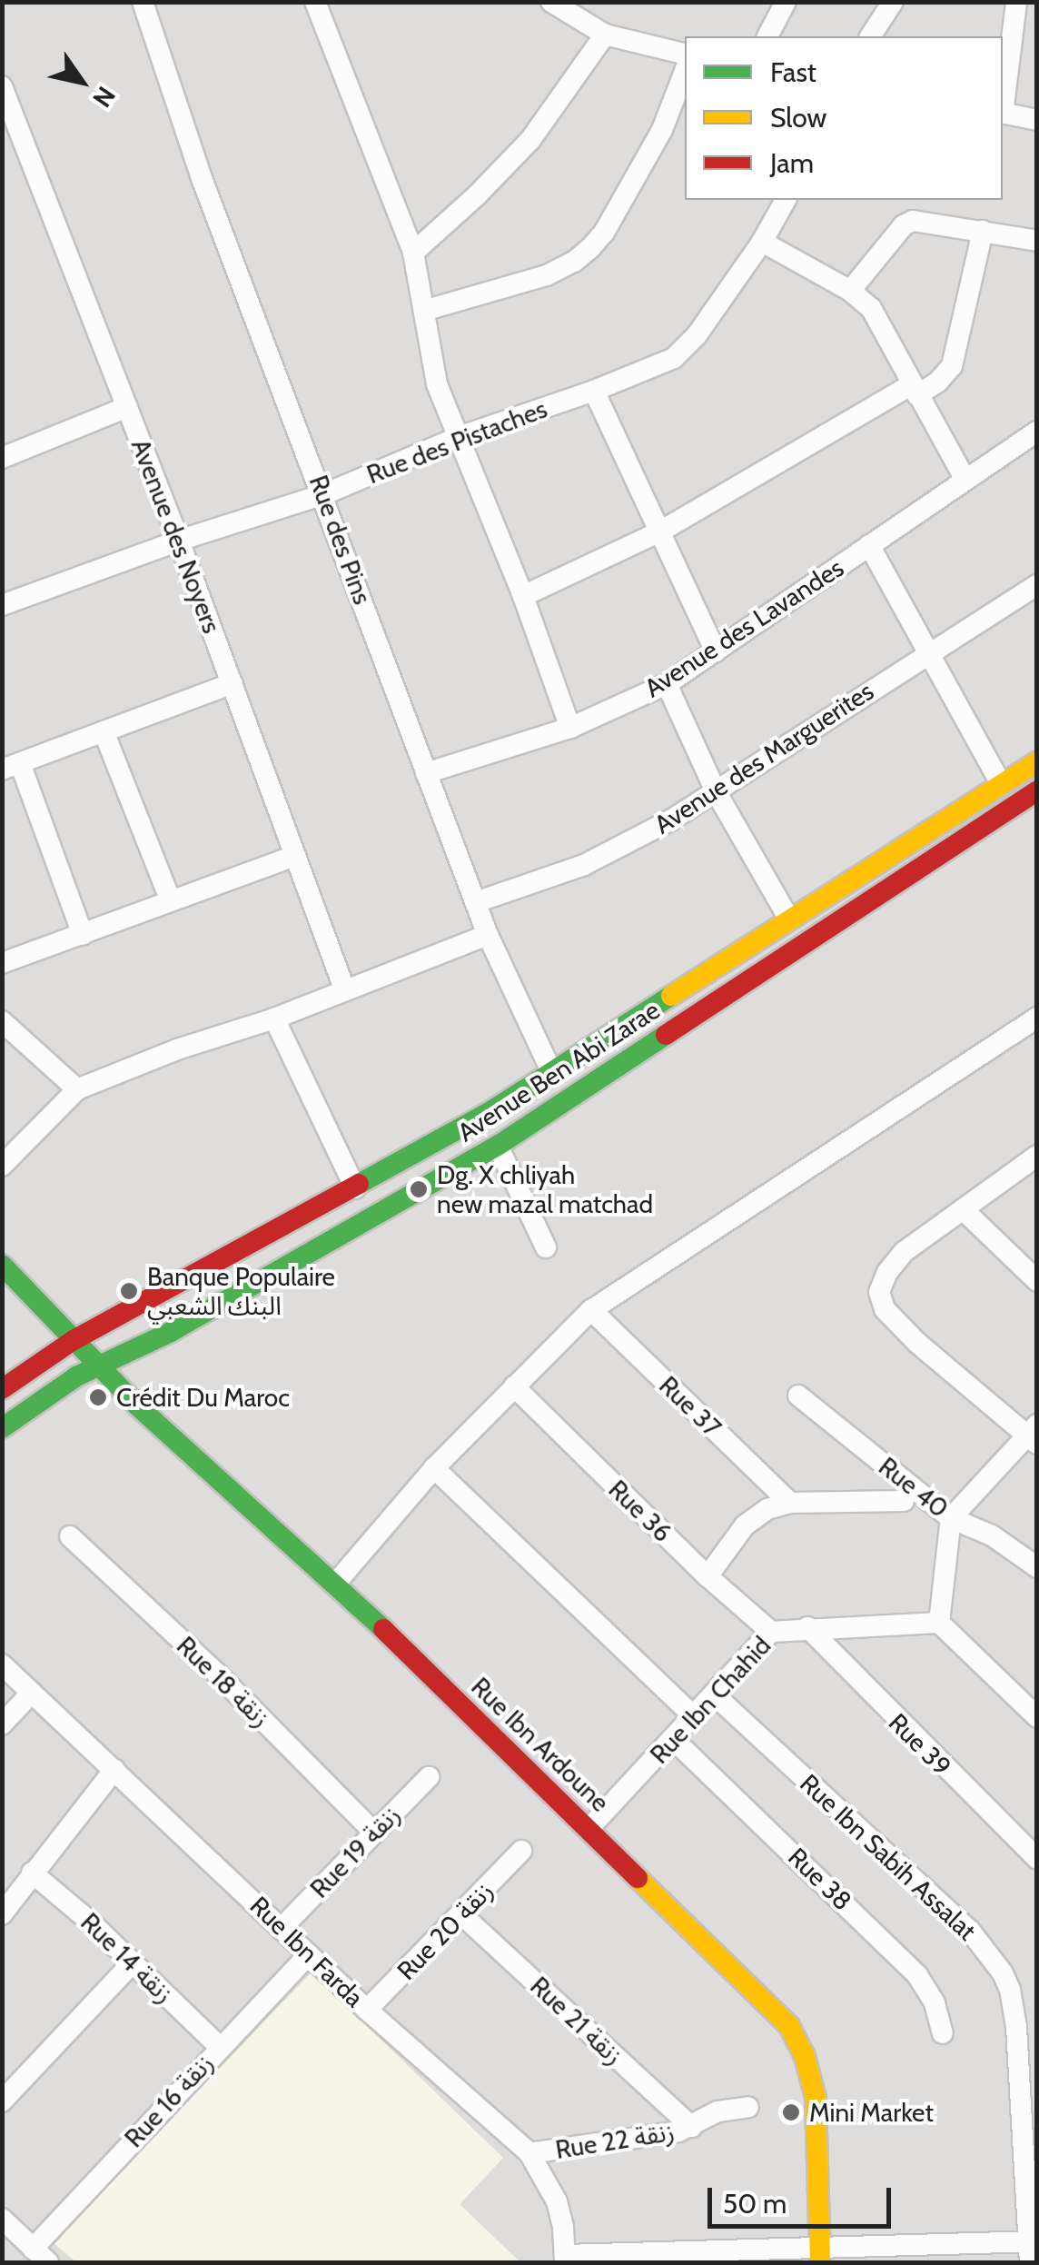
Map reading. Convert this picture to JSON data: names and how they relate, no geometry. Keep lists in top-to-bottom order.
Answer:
{
  "streets": {
    "main road": ["Avenue Ben Abi Zarae", "Rue Ibn Ardoune"],
    "street": [
      "Rue des Pistaches",
      "Avenue des Noyers",
      "Rue des Pins",
      "Avenue des Lavandes",
      "Avenue des Marguerites",
      "Rue 37",
      "Rue 40",
      "Rue 36",
      "Rue 18 زنقة",
      "Rue Ibn Chahid",
      "Rue 39",
      "Rue 19 زنقة",
      "Rue Ibn Sabih Assalat",
      "Rue 38",
      "Rue 20 زنقة",
      "Rue Ibn Farda",
      "Rue 14 زنقة",
      "Rue 21 زنقة",
      "Rue 16 زنقة",
      "Rue 22 زنقة"
    ]
  },
  "crossings": [
    ["Rue des Pistaches", "Avenue des Noyers"],
    ["Rue des Pistaches", "Rue des Pins"],
    ["Rue des Pins", "Avenue des Lavandes"],
    ["Rue des Pins", "Avenue des Marguerites"],
    ["Rue des Pins", "Avenue Ben Abi Zarae"],
    ["Avenue Ben Abi Zarae", "Rue Ibn Ardoune"],
    ["Rue 37", "Rue 40"],
    ["Rue 40", "Rue 36"],
    ["Rue 36", "Rue Ibn Chahid"],
    ["Rue 18 زنقة", "Rue 19 زنقة"],
    ["Rue Ibn Chahid", "Rue Ibn Ardoune"],
    ["Rue Ibn Chahid", "Rue 39"],
    ["Rue Ibn Chahid", "Rue Ibn Sabih Assalat"],
    ["Rue Ibn Chahid", "Rue 38"],
    ["Rue 19 زنقة", "Rue Ibn Farda"],
    ["Rue 20 زنقة", "Rue Ibn Farda"],
    ["Rue 20 زنقة", "Rue 21 زنقة"],
    ["Rue Ibn Farda", "Rue 16 زنقة"],
    ["Rue Ibn Farda", "Rue 22 زنقة"],
    ["Rue 14 زنقة", "Rue 16 زنقة"],
    ["Rue 21 زنقة", "Rue 22 زنقة"]
  ],
  "places": [
    "Dg. X chliyah new mazal matchad",
    "Banque Populaire البنك الشعبي",
    "Crédit Du Maroc",
    "Mini Market"
  ],
  "legend": ["Fast", "Slow", "Jam"],
  "scale_bar": "50 m",
  "north": "bottom right"
}
